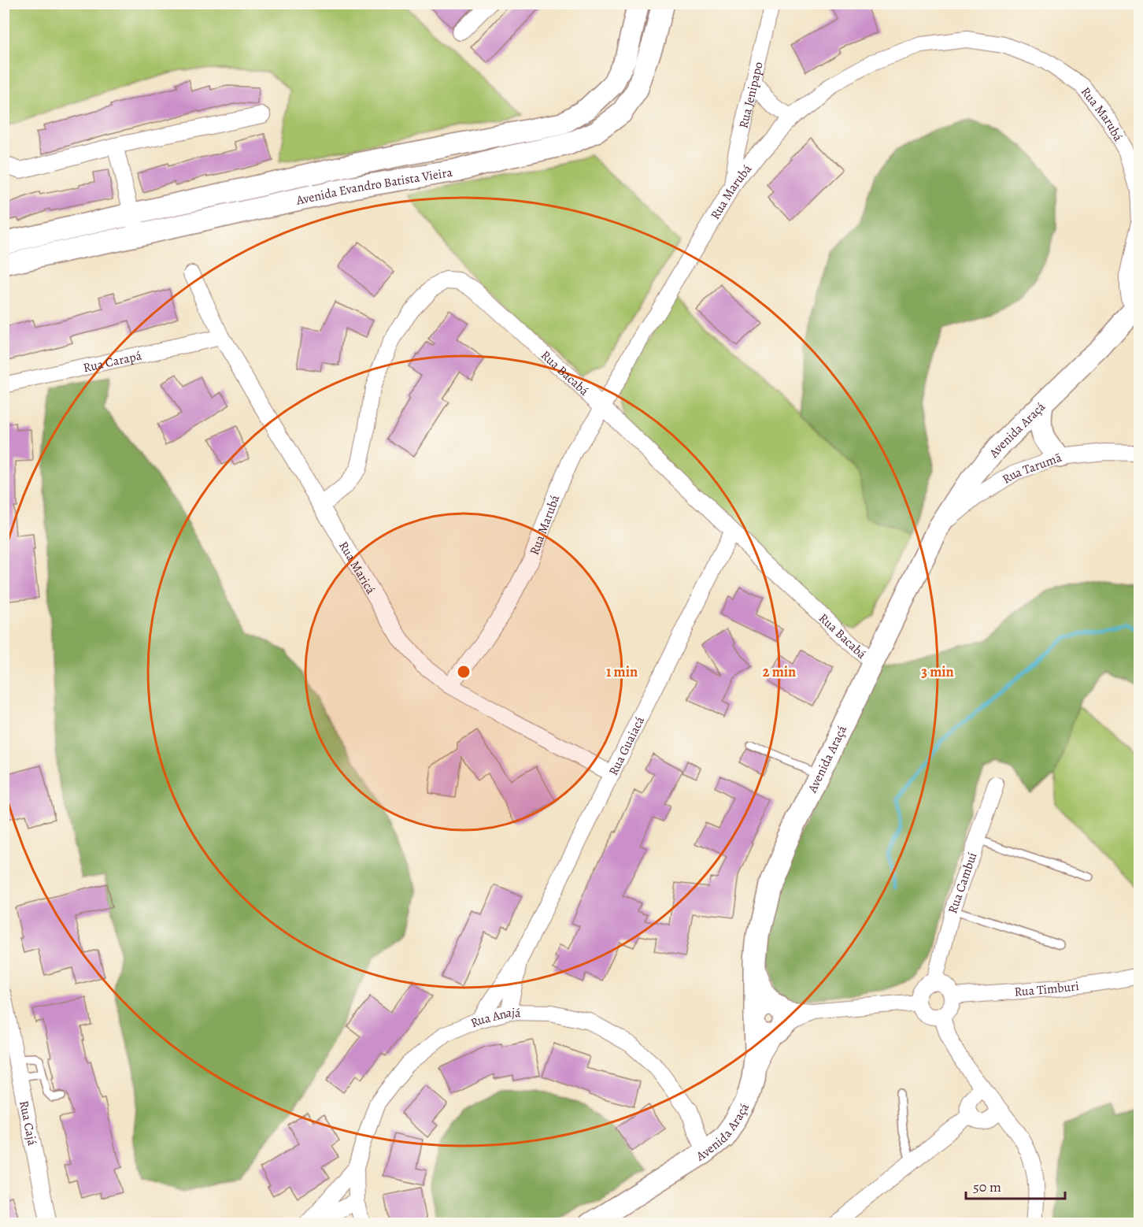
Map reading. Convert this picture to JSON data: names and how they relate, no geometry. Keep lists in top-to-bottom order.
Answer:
{
  "streets": {
    "main road": ["Avenida Evandro Batista Vieira", "Avenida Araçá"],
    "street": [
      "Rua Jenipapo",
      "Rua Marubá",
      "Rua Carapá",
      "Rua Bacabá",
      "Rua Tarumã",
      "Rua Maricá",
      "Rua Guaiacá",
      "Rua Cambuí",
      "Rua Timburi",
      "Rua Anajá",
      "Rua Cajá"
    ]
  },
  "crossings": [
    ["Rua Jenipapo", "Rua Marubá"],
    ["Rua Marubá", "Rua Bacabá"],
    ["Rua Marubá", "Avenida Araçá"],
    ["Rua Marubá", "Rua Maricá"],
    ["Rua Carapá", "Rua Maricá"],
    ["Rua Bacabá", "Avenida Araçá"],
    ["Rua Bacabá", "Rua Maricá"],
    ["Rua Bacabá", "Rua Guaiacá"],
    ["Avenida Araçá", "Rua Tarumã"],
    ["Avenida Araçá", "Rua Anajá"],
    ["Rua Maricá", "Rua Guaiacá"],
    ["Rua Guaiacá", "Rua Anajá"],
    ["Rua Cambuí", "Rua Timburi"]
  ],
  "scale_bar": "50 m",
  "rings": ["1 min", "2 min", "3 min"]
}
